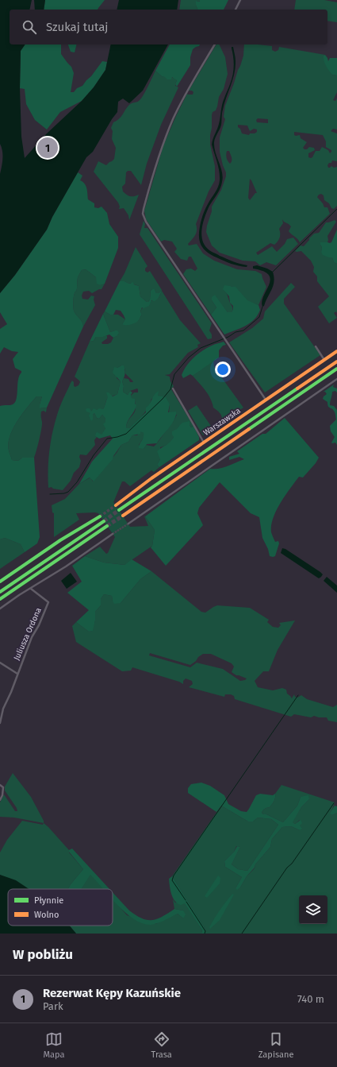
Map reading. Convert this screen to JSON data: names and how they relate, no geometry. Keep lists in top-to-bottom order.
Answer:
{
  "streets": {
    "main road": ["Warszawska"],
    "street": ["Juliusza Ordona"]
  },
  "legend": ["Płynnie", "Wolno"],
  "page": {
    "search": "Szukaj tutaj",
    "pins": "1",
    "heading": "W pobliżu",
    "list": [
      {
        "mark": "1",
        "name": "Rezerwat Kępy Kazuńskie",
        "note": "Park",
        "value": "740 m"
      }
    ],
    "nav": ["Mapa", "Trasa", "Zapisane"]
  }
}
